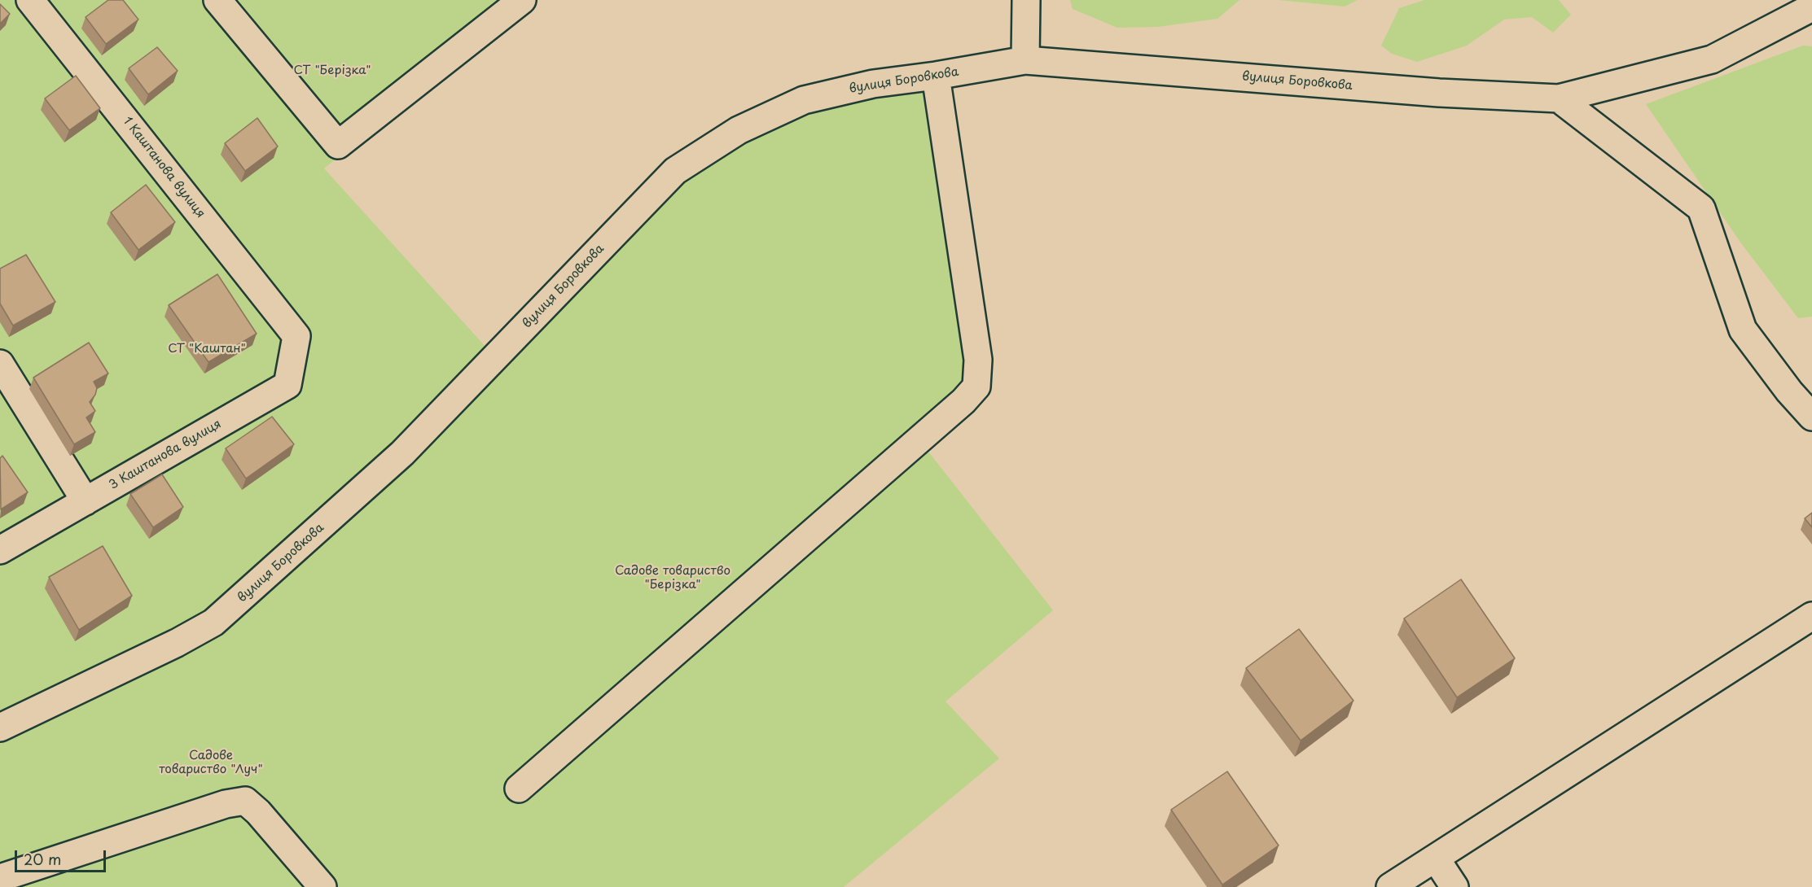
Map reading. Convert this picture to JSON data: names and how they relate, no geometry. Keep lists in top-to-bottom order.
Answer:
{
  "streets": {
    "street": ["вулиця Боровкова", "1 Каштанова вулиця", "3 Каштанова вулиця"]
  },
  "crossings": [
    ["1 Каштанова вулиця", "3 Каштанова вулиця"]
  ],
  "parks": [
    "СТ \"Берізка\"",
    "СТ \"Каштан\"",
    "Садове товариство \"Берізка\"",
    "Садове товариство \"Луч\""
  ],
  "scale_bar": "20 m"
}
